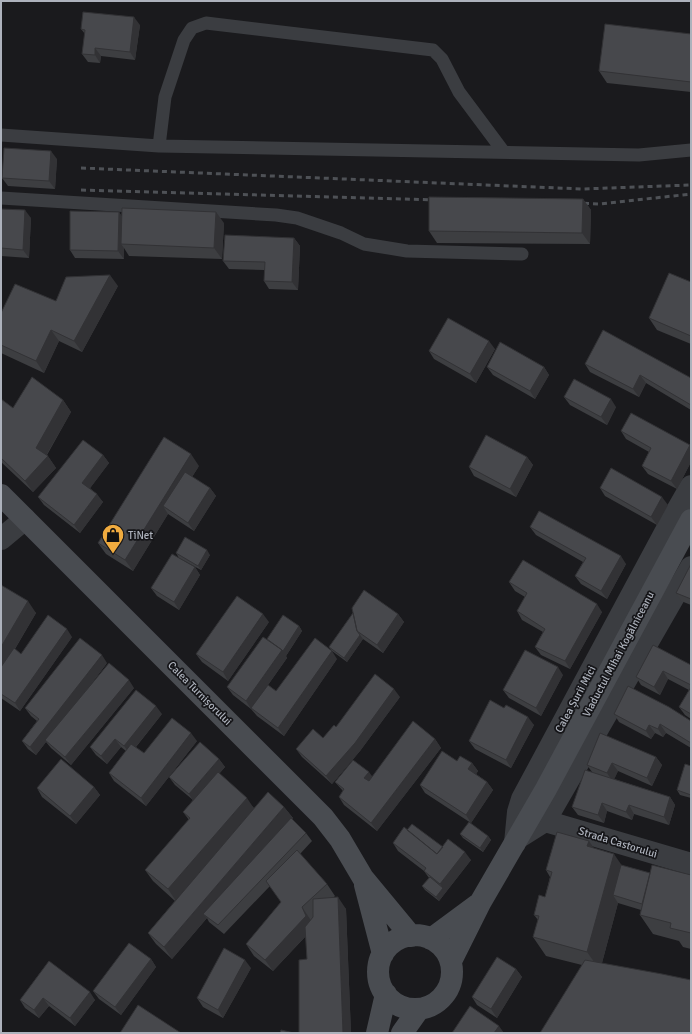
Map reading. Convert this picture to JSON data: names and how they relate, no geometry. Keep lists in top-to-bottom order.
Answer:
{
  "streets": {
    "main road": ["Viaductul Mihai Kogălniceanu", "Calea Turnișorului", "Calea Șurii Mici"],
    "street": ["Strada Castorului"]
  },
  "crossings": [
    ["Viaductul Mihai Kogălniceanu", "Calea Șurii Mici"],
    ["Calea Turnișorului", "Calea Șurii Mici"],
    ["Calea Șurii Mici", "Strada Castorului"]
  ],
  "places": {
    "shop": ["TiNet"]
  }
}
